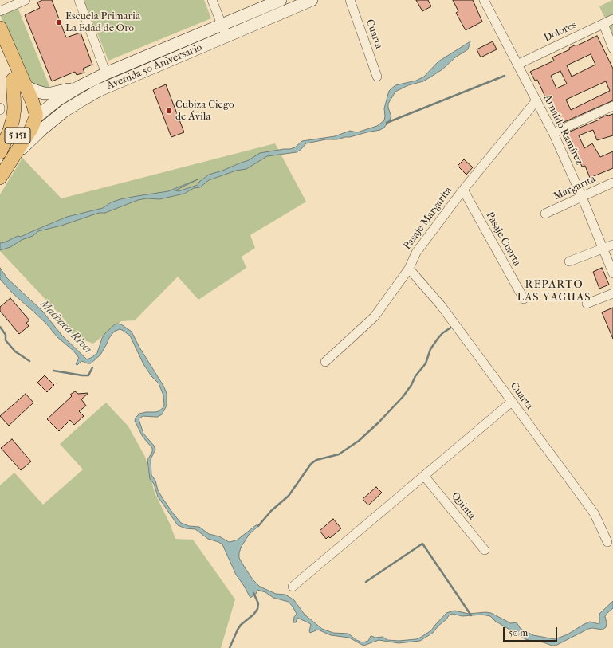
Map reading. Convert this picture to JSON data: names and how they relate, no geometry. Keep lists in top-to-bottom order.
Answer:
{
  "streets": {
    "main road": ["Avenida 50 Aniversario", "5-151"],
    "street": [
      "Dolores",
      "Cuarta",
      "Arnaldo Ramírez",
      "Margarita",
      "Pasaje Margarita",
      "Pasaje Cuarta",
      "Quinta"
    ]
  },
  "crossings": [
    ["Dolores", "Arnaldo Ramírez"],
    ["Cuarta", "Pasaje Margarita"],
    ["Avenida 50 Aniversario", "5-151"],
    ["Arnaldo Ramírez", "Margarita"],
    ["Arnaldo Ramírez", "Pasaje Margarita"],
    ["Pasaje Margarita", "Pasaje Cuarta"]
  ],
  "districts": ["REPARTO LAS YAGUAS"],
  "water": ["Machaca River"],
  "places": ["Escuela Primaria La Edad de Oro", "Cubiza Ciego de Ávila"],
  "scale_bar": "50 m"
}
